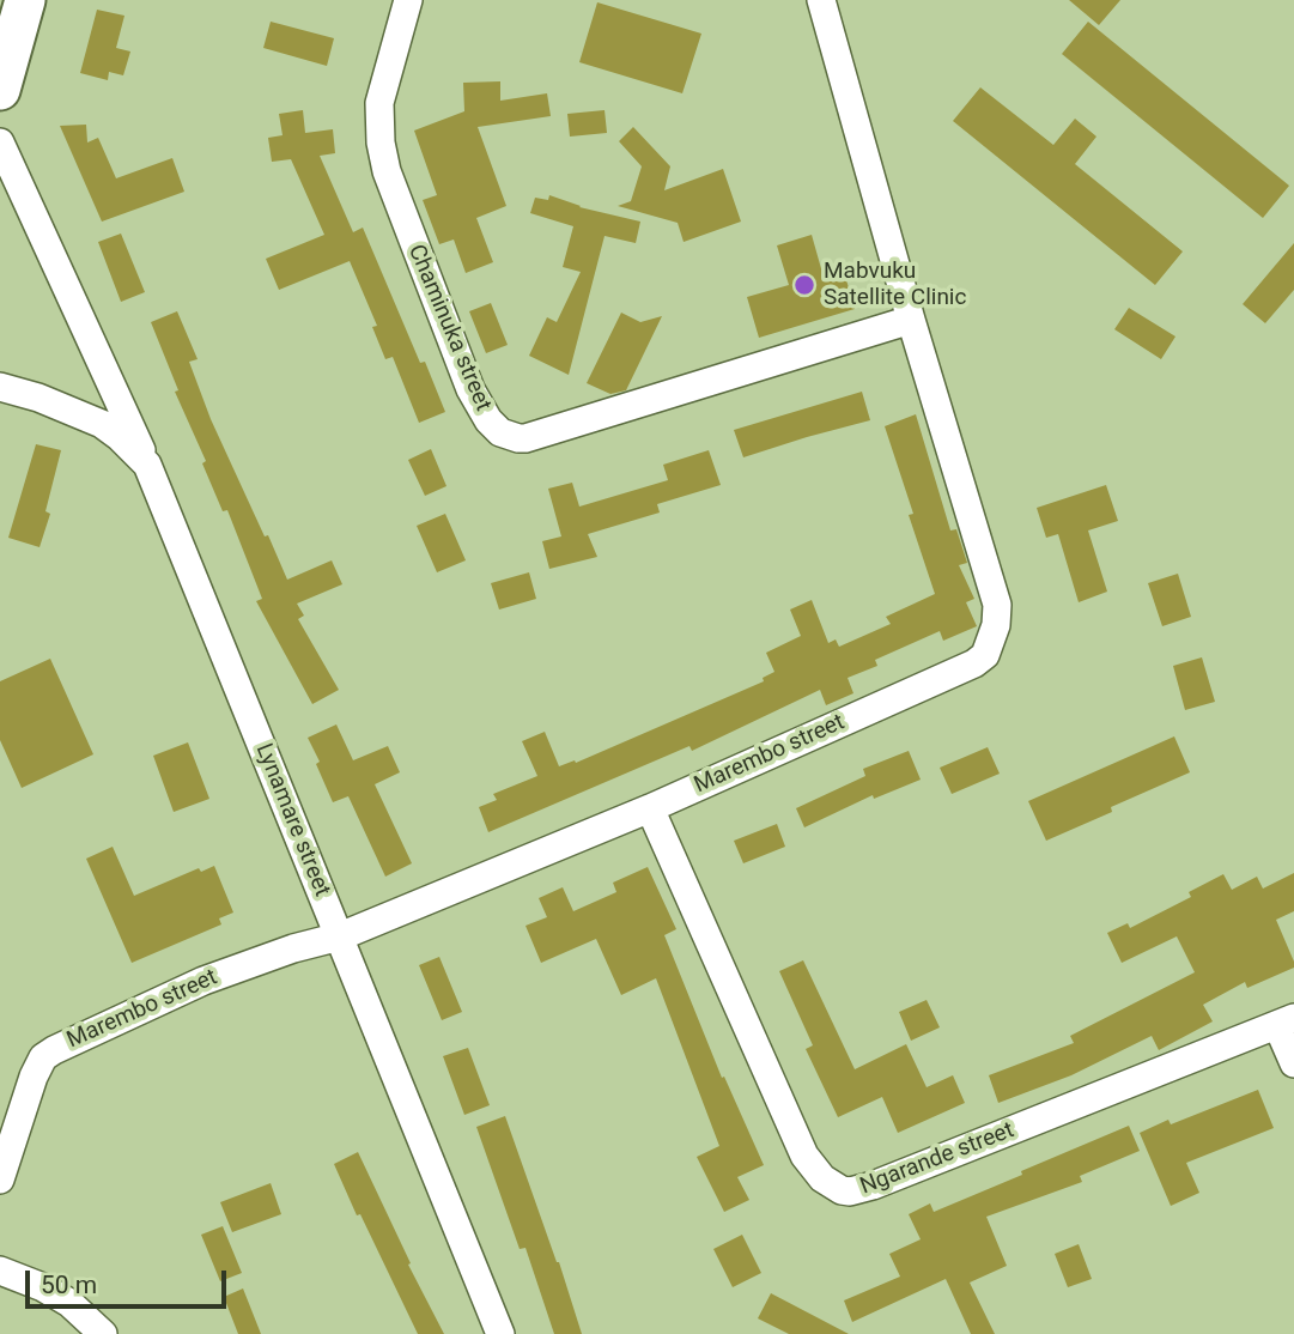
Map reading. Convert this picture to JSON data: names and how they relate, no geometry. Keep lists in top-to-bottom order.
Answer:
{
  "streets": {
    "street": [
      "Chaminuka street",
      "Marembo street",
      "Lynamare street",
      "Ngarande street"
    ]
  },
  "crossings": [
    ["Chaminuka street", "Marembo street"],
    ["Marembo street", "Lynamare street"],
    ["Marembo street", "Ngarande street"]
  ],
  "places": ["Mabvuku Satellite Clinic"],
  "scale_bar": "50 m"
}
